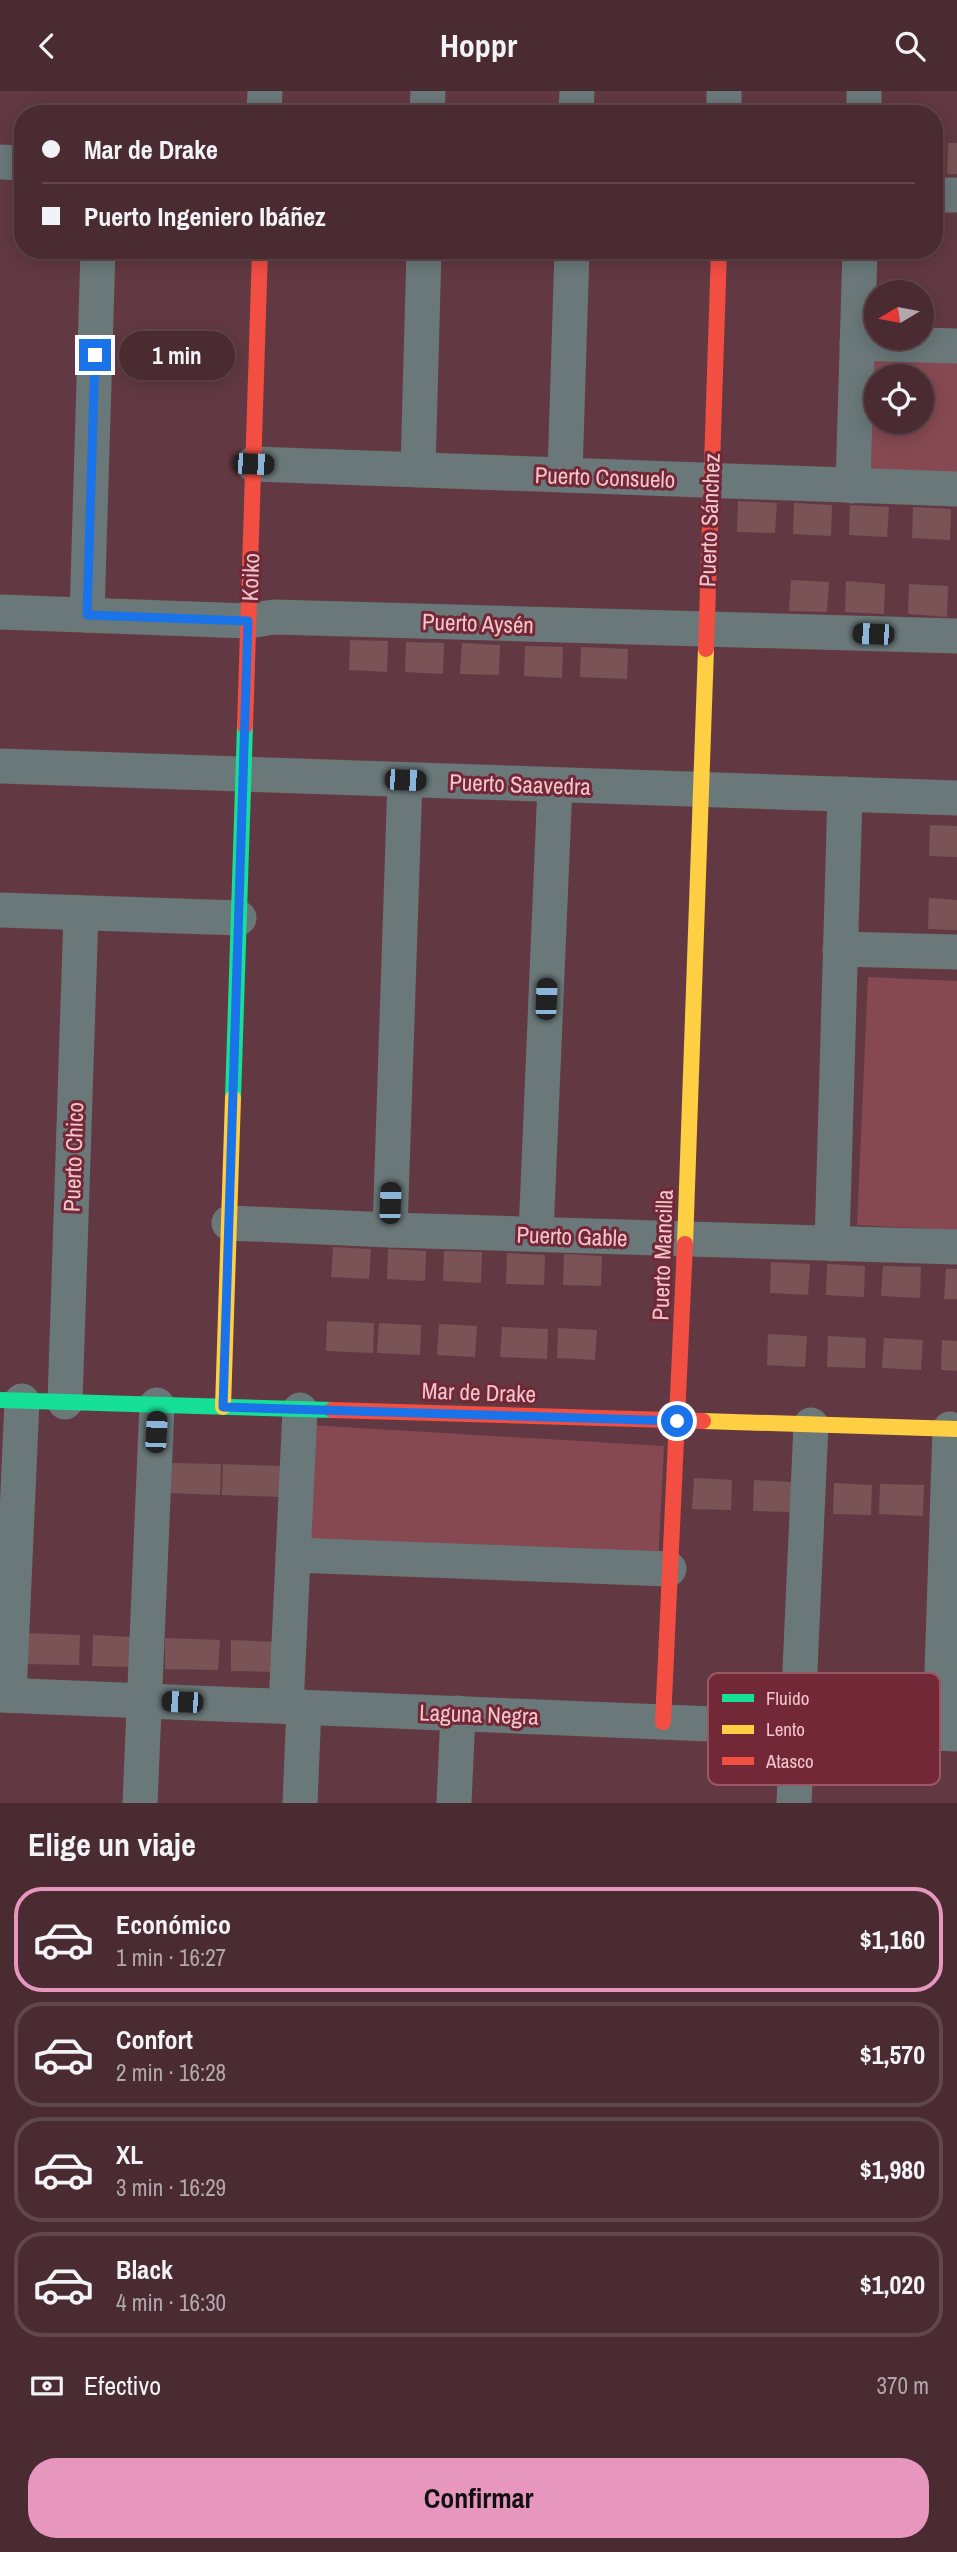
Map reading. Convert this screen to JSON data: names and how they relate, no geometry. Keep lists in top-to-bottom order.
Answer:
{
  "streets": {
    "street": [
      "Puerto Consuelo",
      "Puerto Sánchez",
      "Koiko",
      "Puerto Aysén",
      "Puerto Saavedra",
      "Puerto Chico",
      "Puerto Gable",
      "Puerto Mancilla",
      "Mar de Drake",
      "Laguna Negra"
    ]
  },
  "crossings": [
    ["Puerto Consuelo", "Puerto Sánchez"],
    ["Puerto Consuelo", "Koiko"],
    ["Puerto Sánchez", "Puerto Aysén"],
    ["Puerto Sánchez", "Puerto Saavedra"],
    ["Puerto Sánchez", "Puerto Mancilla"],
    ["Koiko", "Puerto Aysén"],
    ["Koiko", "Puerto Saavedra"],
    ["Koiko", "Puerto Gable"],
    ["Koiko", "Mar de Drake"],
    ["Puerto Saavedra", "Puerto Mancilla"],
    ["Puerto Chico", "Mar de Drake"],
    ["Puerto Gable", "Puerto Mancilla"],
    ["Puerto Mancilla", "Mar de Drake"],
    ["Puerto Mancilla", "Laguna Negra"]
  ],
  "legend": ["Fluido", "Lento", "Atasco"],
  "north": "left",
  "page": {
    "header": "Hoppr",
    "banner": ["Mar de Drake", "Puerto Ingeniero Ibáñez"],
    "bubble": "1 min",
    "heading": "Elige un viaje",
    "list": [
      {
        "name": "Económico",
        "note": "1 min · 16:27",
        "value": "$1,160"
      },
      {
        "name": "Confort",
        "note": "2 min · 16:28",
        "value": "$1,570"
      },
      {
        "name": "XL",
        "note": "3 min · 16:29",
        "value": "$1,980"
      },
      {
        "name": "Black",
        "note": "4 min · 16:30",
        "value": "$1,020"
      }
    ],
    "pay": ["Efectivo", "370 m"],
    "buttons": "Confirmar"
  }
}
